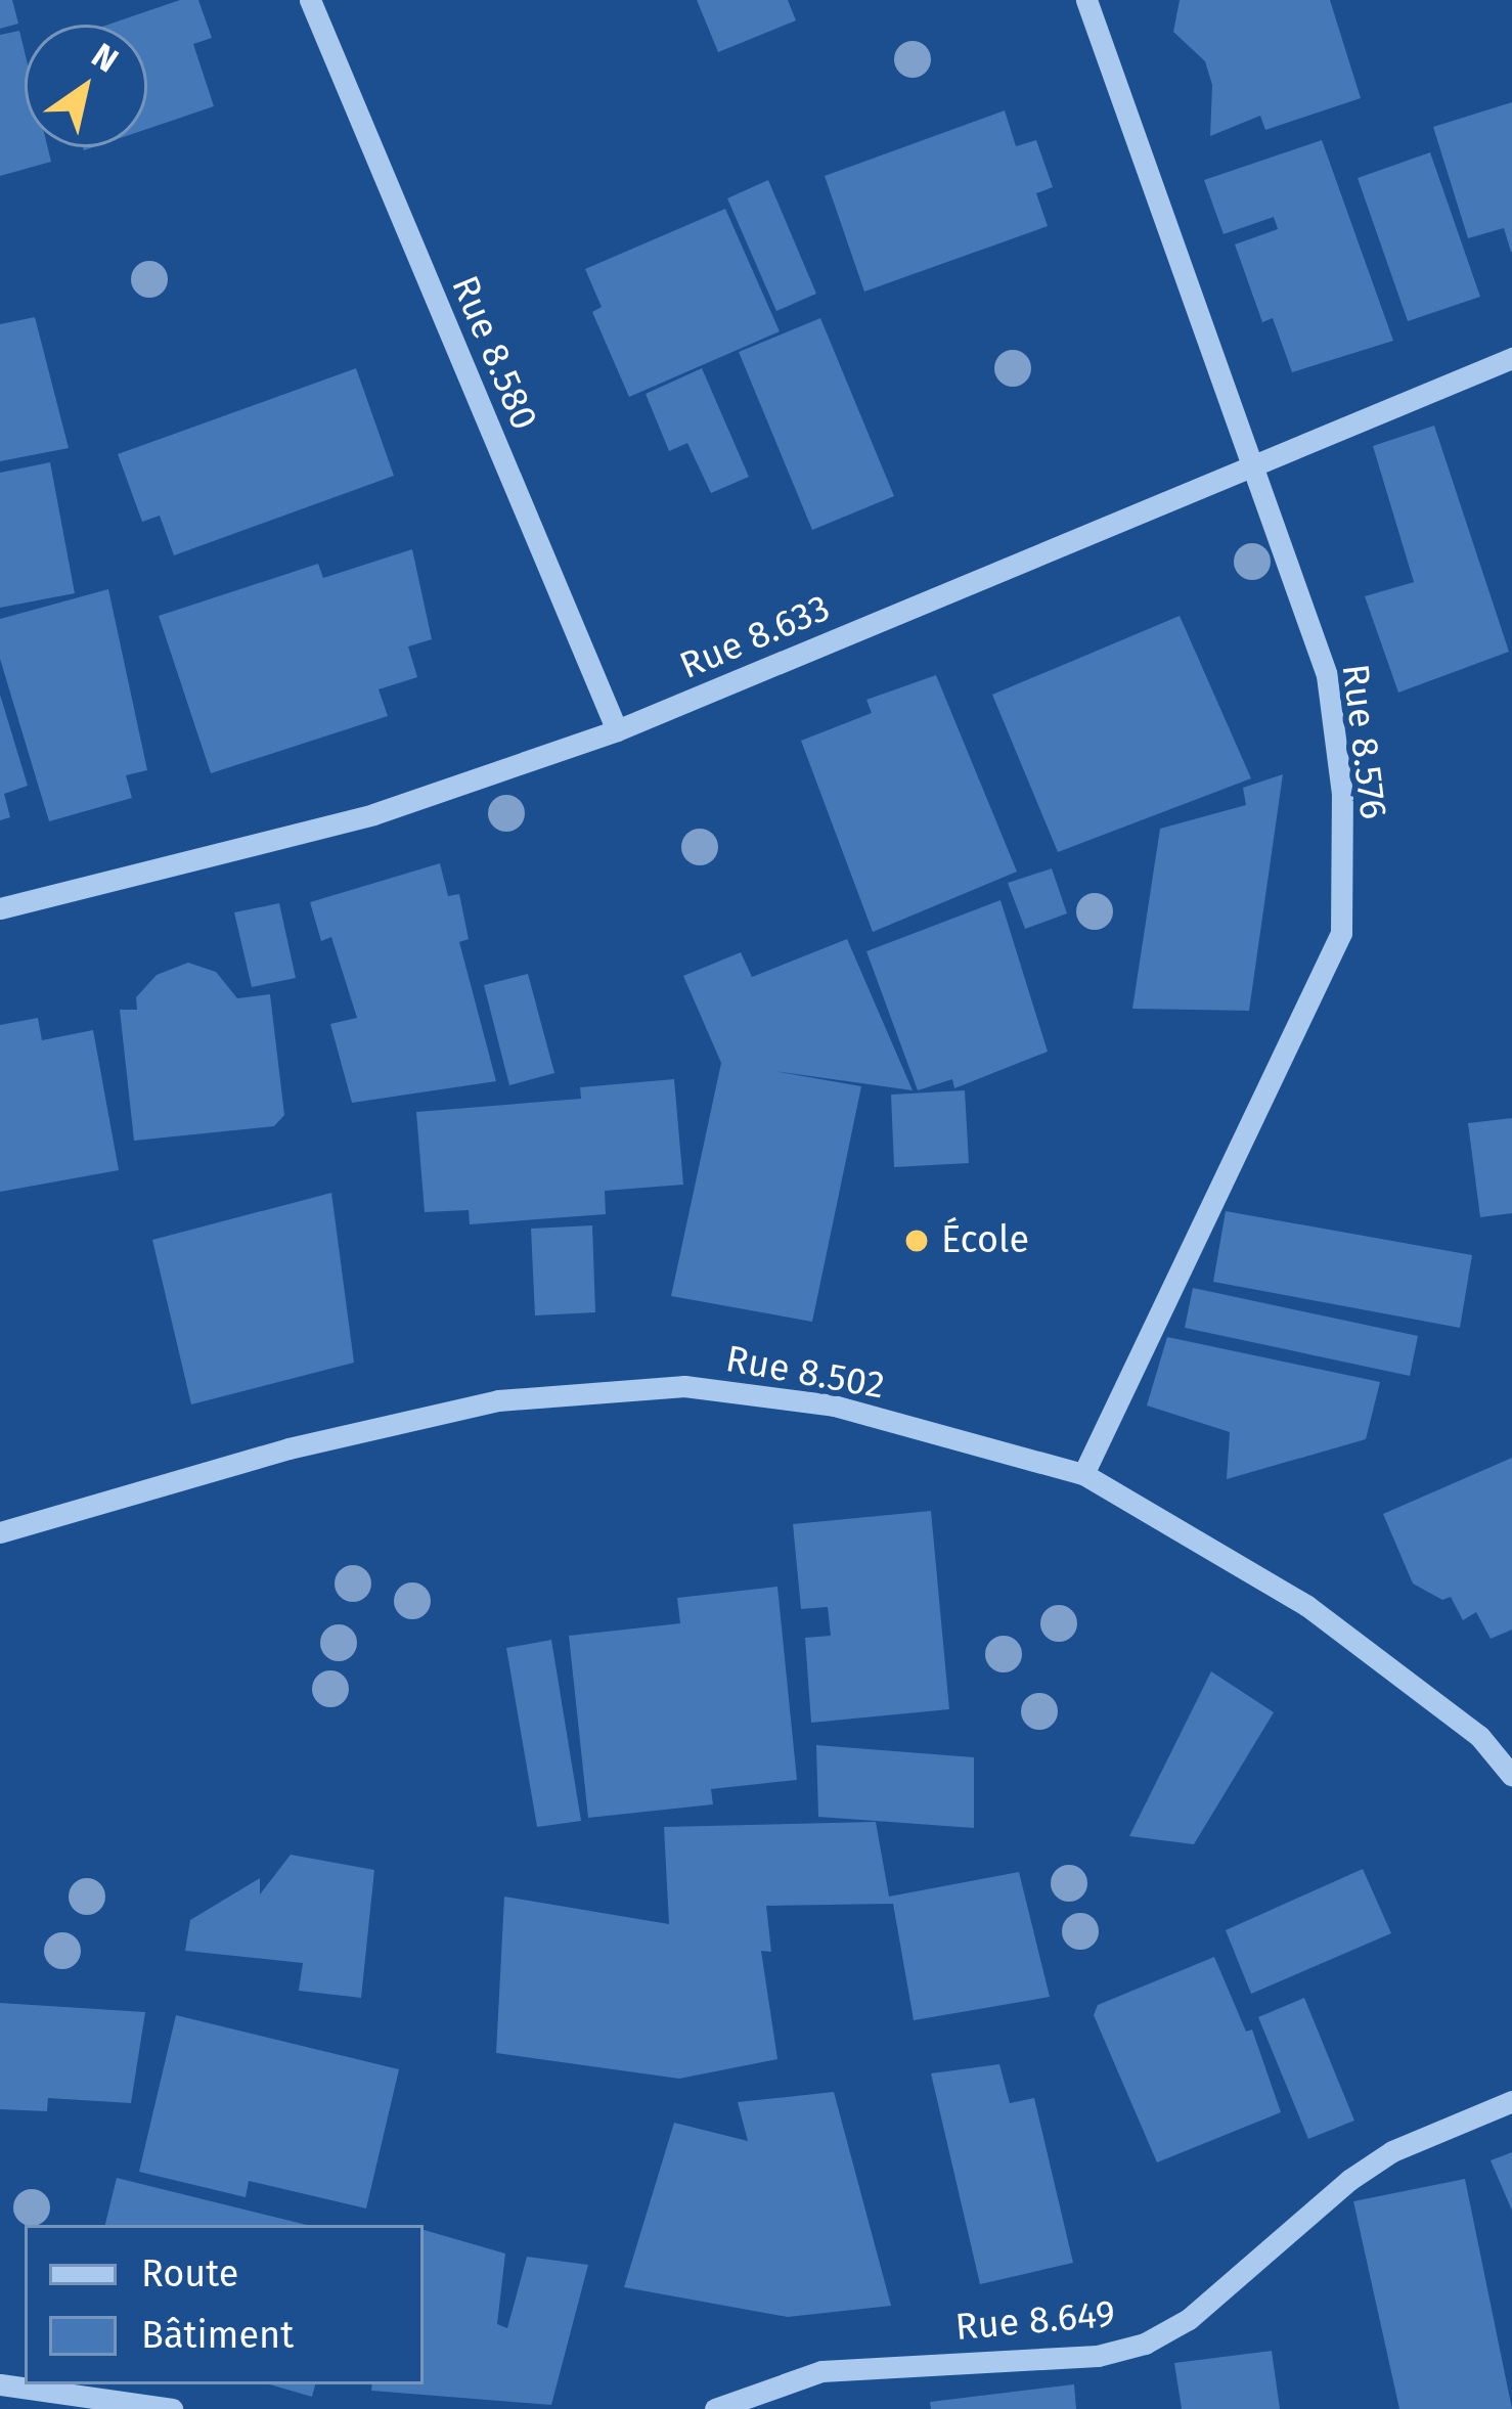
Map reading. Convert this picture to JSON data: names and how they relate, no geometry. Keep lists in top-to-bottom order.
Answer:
{
  "streets": {
    "street": [
      "Rue 8.580",
      "Rue 8.633",
      "Rue 8.576",
      "Rue 8.502",
      "Rue 8.649"
    ]
  },
  "crossings": [
    ["Rue 8.580", "Rue 8.633"],
    ["Rue 8.633", "Rue 8.576"],
    ["Rue 8.576", "Rue 8.502"]
  ],
  "places": ["École"],
  "legend": ["Route", "Bâtiment"],
  "north": "top right"
}
